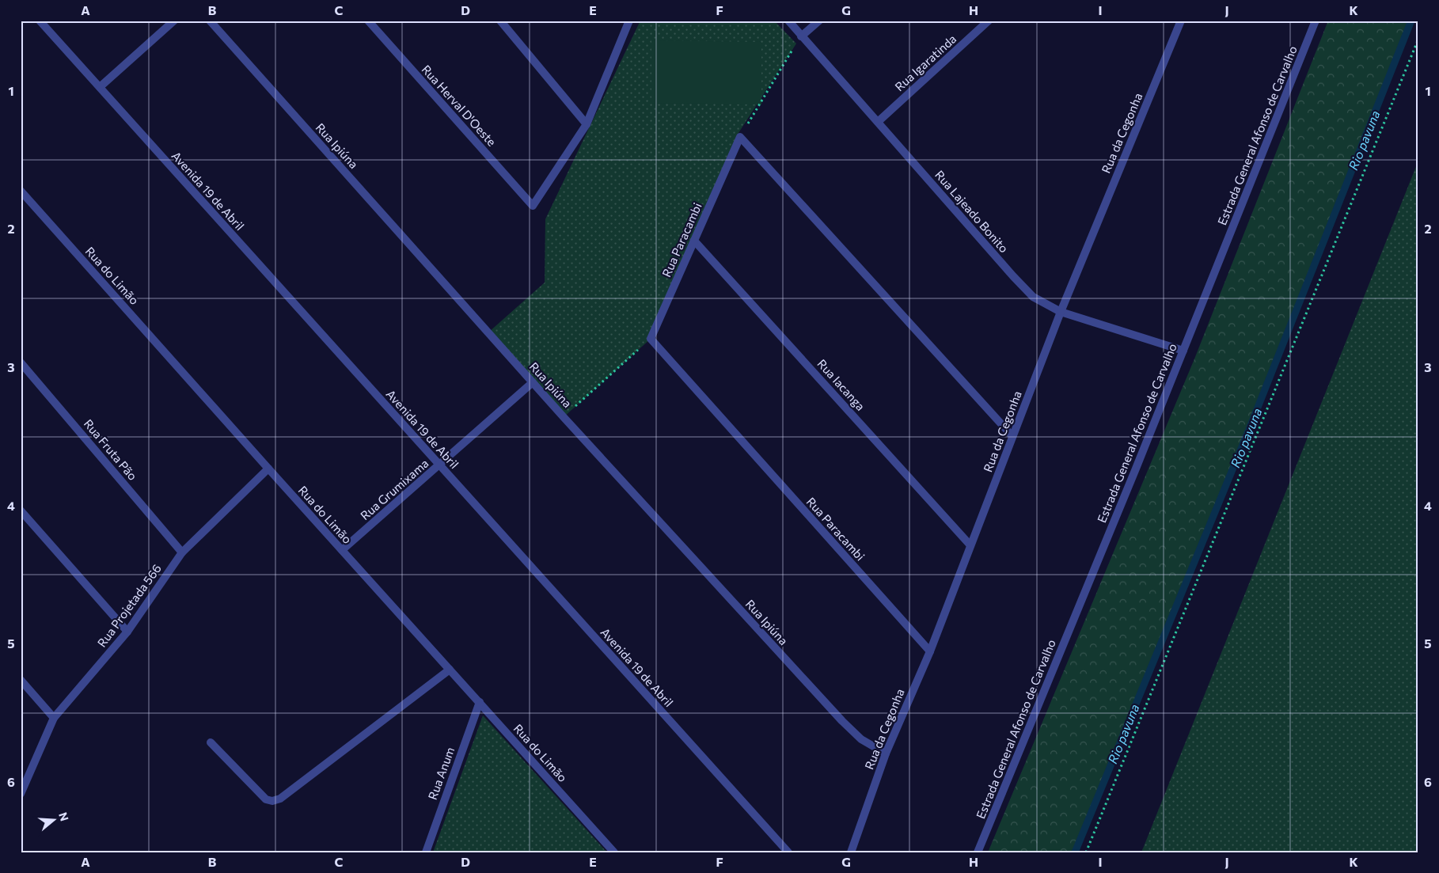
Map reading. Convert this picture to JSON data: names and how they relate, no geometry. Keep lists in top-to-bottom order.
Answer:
{
  "streets": {
    "street": [
      "Rua Igaratinda",
      "Rua Herval D'Oeste",
      "Rua da Cegonha",
      "Estrada General Afonso de Carvalho",
      "Rua Ipiúna",
      "Avenida 19 de Abril",
      "Rua Lajeado Bonito",
      "Rua Paracambi",
      "Rua do Limão",
      "Rua Iacanga",
      "Rua Fruta Pão",
      "Rua Grumixama",
      "Rua Projetada 566",
      "Rua Anum"
    ]
  },
  "crossings": [
    ["Rua Igaratinda", "Rua Lajeado Bonito"],
    ["Rua da Cegonha", "Rua Ipiúna"],
    ["Rua da Cegonha", "Rua Lajeado Bonito"],
    ["Rua da Cegonha", "Rua Paracambi"],
    ["Rua da Cegonha", "Rua Iacanga"],
    ["Estrada General Afonso de Carvalho", "Rua Lajeado Bonito"],
    ["Rua Ipiúna", "Rua Grumixama"],
    ["Avenida 19 de Abril", "Rua Grumixama"],
    ["Rua Paracambi", "Rua Iacanga"],
    ["Rua do Limão", "Rua Grumixama"],
    ["Rua do Limão", "Rua Projetada 566"],
    ["Rua do Limão", "Rua Anum"],
    ["Rua Fruta Pão", "Rua Projetada 566"]
  ],
  "water": ["Rio pavuna"],
  "north": "right",
  "grid": {
    "columns": [
      "A",
      "B",
      "C",
      "D",
      "E",
      "F",
      "G",
      "H",
      "I",
      "J",
      "K"
    ],
    "rows": [
      "1",
      "2",
      "3",
      "4",
      "5",
      "6"
    ]
  }
}
